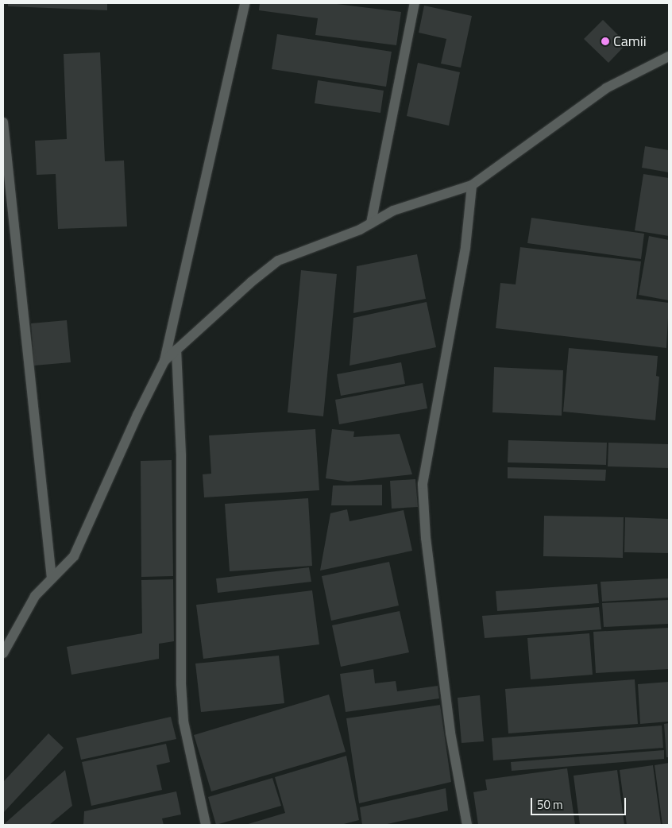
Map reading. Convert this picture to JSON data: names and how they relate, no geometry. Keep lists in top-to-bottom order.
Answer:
{
  "places": ["Camii"],
  "scale_bar": "50 m"
}
